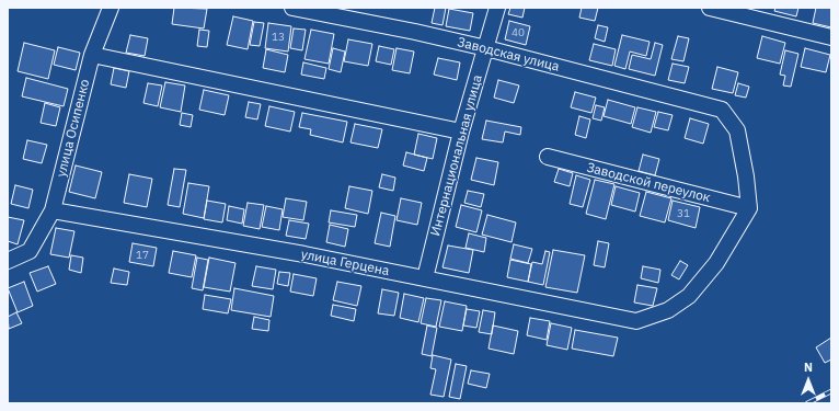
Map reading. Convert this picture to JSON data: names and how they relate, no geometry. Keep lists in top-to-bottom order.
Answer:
{
  "streets": {
    "street": [
      "Заводская улица",
      "улица Осипенко",
      "Интернациональная улица",
      "Заводской переулок",
      "улица Герцена"
    ]
  },
  "crossings": [
    ["Заводская улица", "Интернациональная улица"],
    ["Заводская улица", "Заводской переулок"],
    ["Заводская улица", "улица Герцена"],
    ["улица Осипенко", "улица Герцена"],
    ["Интернациональная улица", "улица Герцена"],
    ["Заводской переулок", "улица Герцена"]
  ],
  "house_numbers": [
    "40",
    "13",
    "31",
    "17"
  ],
  "north": "top"
}
